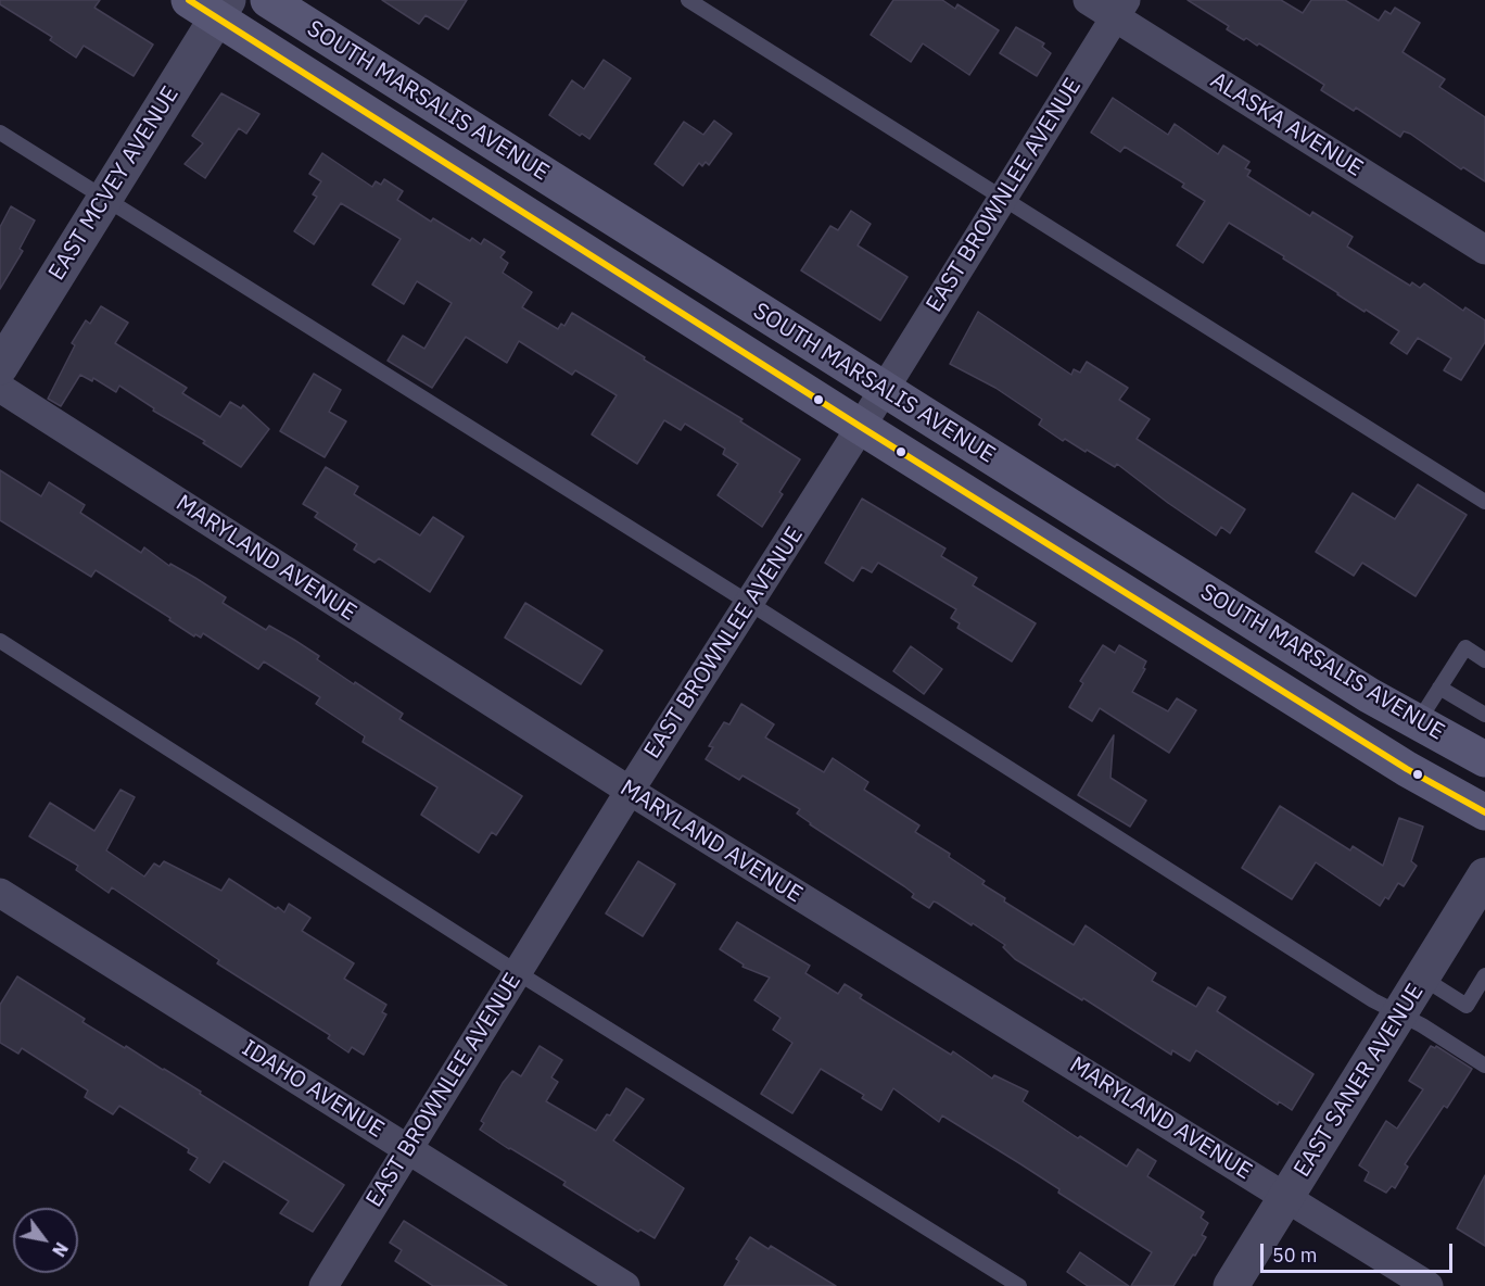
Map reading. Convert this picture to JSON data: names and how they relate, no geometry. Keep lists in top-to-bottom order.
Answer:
{
  "streets": {
    "main road": ["SOUTH MARSALIS AVENUE"],
    "street": [
      "ALASKA AVENUE",
      "EAST MCVEY AVENUE",
      "EAST BROWNLEE AVENUE",
      "MARYLAND AVENUE",
      "EAST SANER AVENUE",
      "IDAHO AVENUE"
    ]
  },
  "crossings": [
    ["SOUTH MARSALIS AVENUE", "EAST MCVEY AVENUE"],
    ["SOUTH MARSALIS AVENUE", "EAST BROWNLEE AVENUE"],
    ["ALASKA AVENUE", "EAST BROWNLEE AVENUE"],
    ["EAST BROWNLEE AVENUE", "MARYLAND AVENUE"],
    ["EAST BROWNLEE AVENUE", "IDAHO AVENUE"],
    ["MARYLAND AVENUE", "EAST SANER AVENUE"]
  ],
  "scale_bar": "50 m",
  "north": "bottom right"
}
